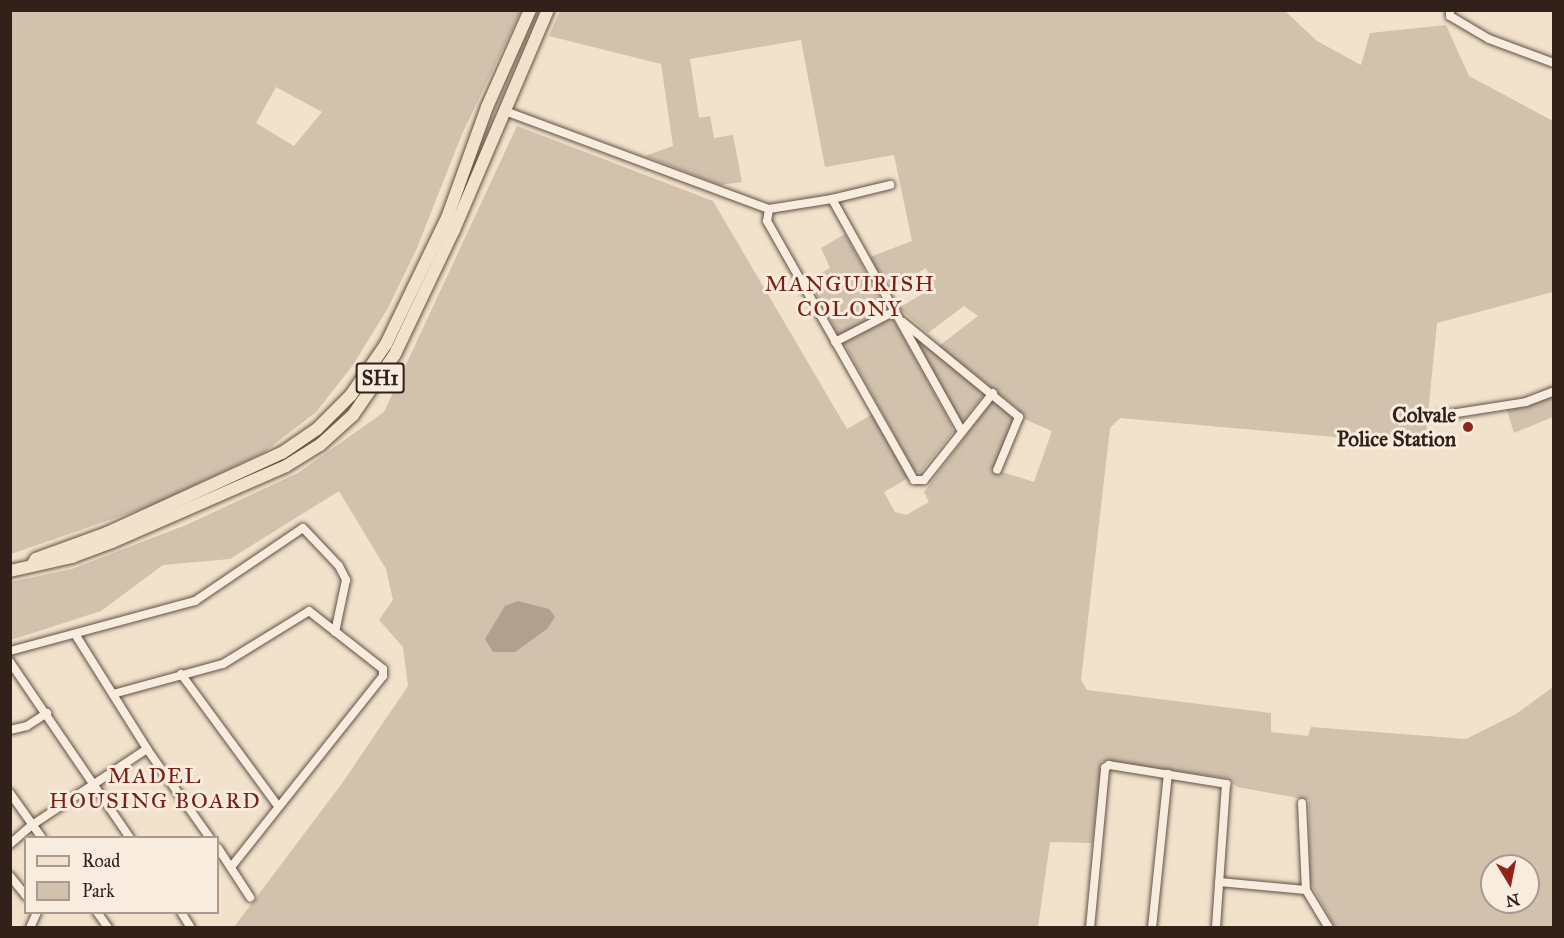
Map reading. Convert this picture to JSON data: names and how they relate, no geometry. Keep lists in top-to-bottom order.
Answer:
{
  "streets": {
    "main road": ["SH1"]
  },
  "districts": ["MANGUIRISH COLONY", "MADEL HOUSING BOARD"],
  "places": ["Colvale Police Station"],
  "legend": ["Road", "Park"],
  "north": "bottom"
}
